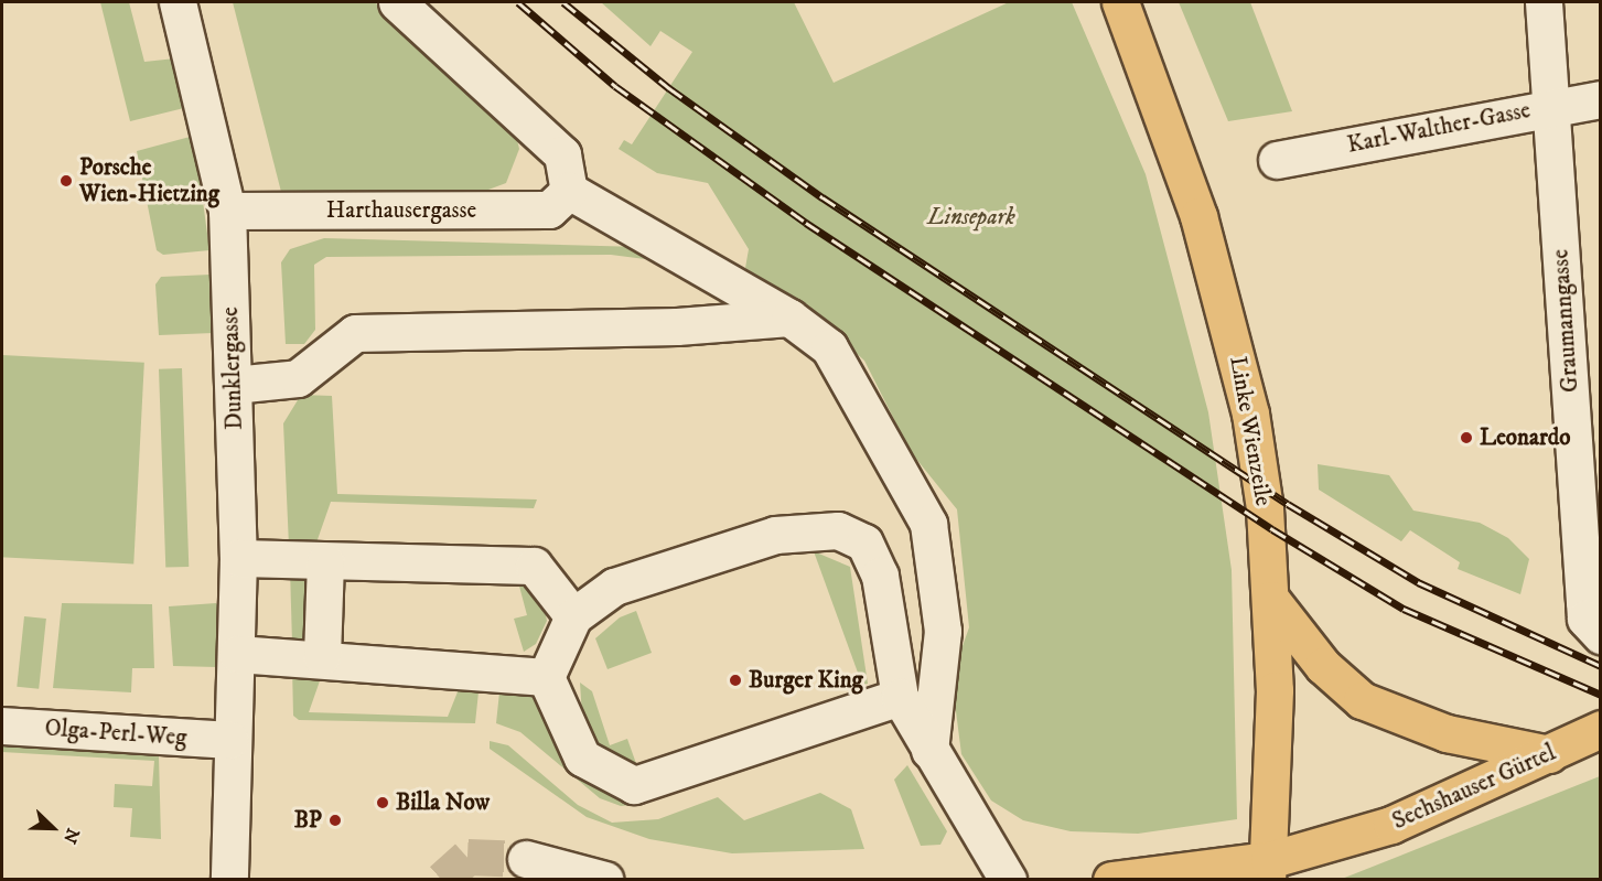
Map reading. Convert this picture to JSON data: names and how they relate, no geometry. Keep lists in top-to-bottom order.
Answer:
{
  "streets": {
    "main road": ["Linke Wienzeile", "Sechshauser Gürtel"],
    "street": [
      "Karl-Walther-Gasse",
      "Harthausergasse",
      "Graumanngasse",
      "Dunklergasse",
      "Olga-Perl-Weg"
    ]
  },
  "crossings": [
    ["Karl-Walther-Gasse", "Graumanngasse"],
    ["Harthausergasse", "Dunklergasse"],
    ["Dunklergasse", "Olga-Perl-Weg"],
    ["Linke Wienzeile", "Sechshauser Gürtel"]
  ],
  "parks": ["Linsepark"],
  "places": [
    "Porsche Wien-Hietzing",
    "Leonardo",
    "Burger King",
    "Billa Now",
    "BP"
  ],
  "north": "bottom right"
}
